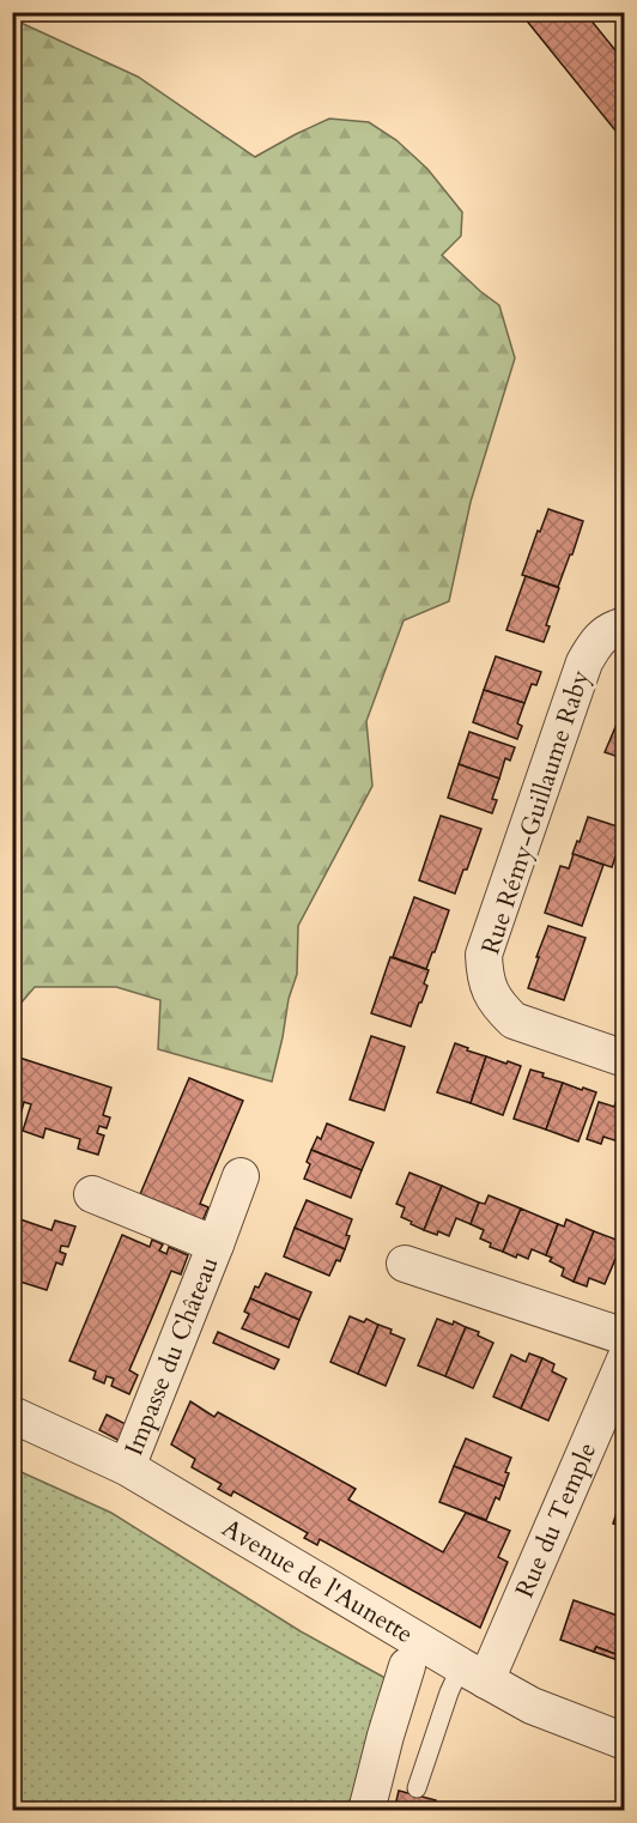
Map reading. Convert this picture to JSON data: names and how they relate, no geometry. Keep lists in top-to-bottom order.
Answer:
{
  "streets": {
    "street": [
      "Rue Rémy-Guillaume Raby",
      "Impasse du Château",
      "Rue du Temple",
      "Avenue de l'Aunette"
    ]
  },
  "crossings": [
    ["Impasse du Château", "Avenue de l'Aunette"],
    ["Rue du Temple", "Avenue de l'Aunette"]
  ]
}
